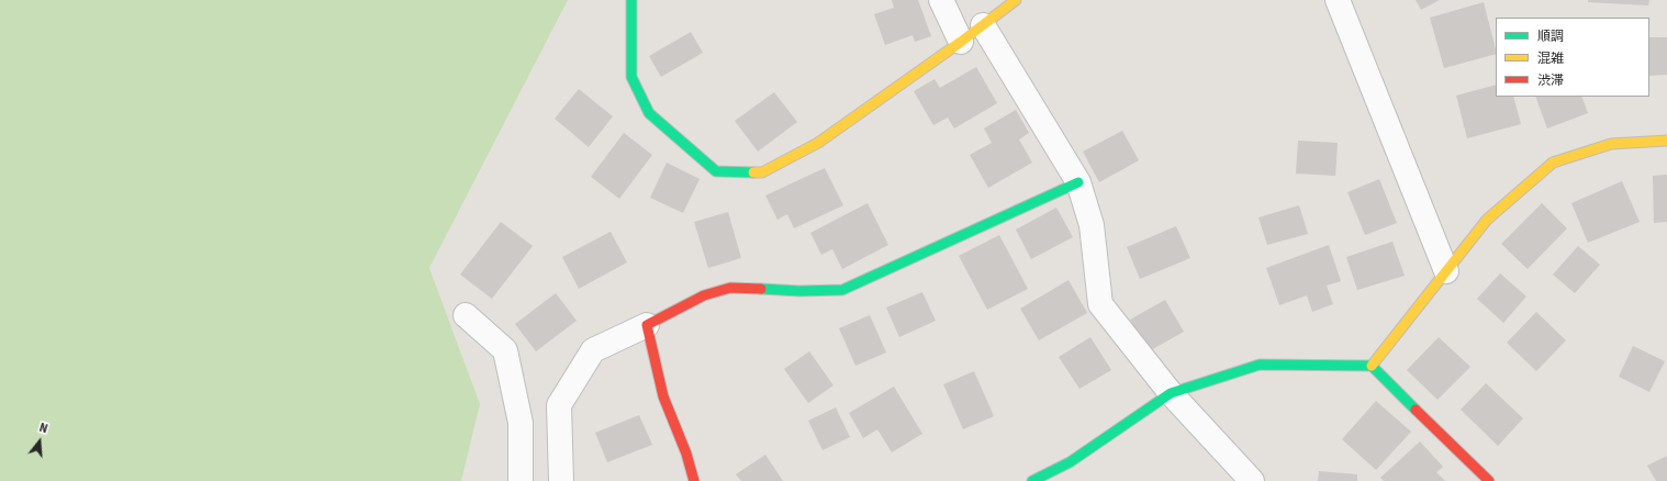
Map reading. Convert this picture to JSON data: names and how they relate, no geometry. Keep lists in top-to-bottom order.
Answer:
{
  "legend": ["順調", "混雑", "渋滞"],
  "north": "top"
}
